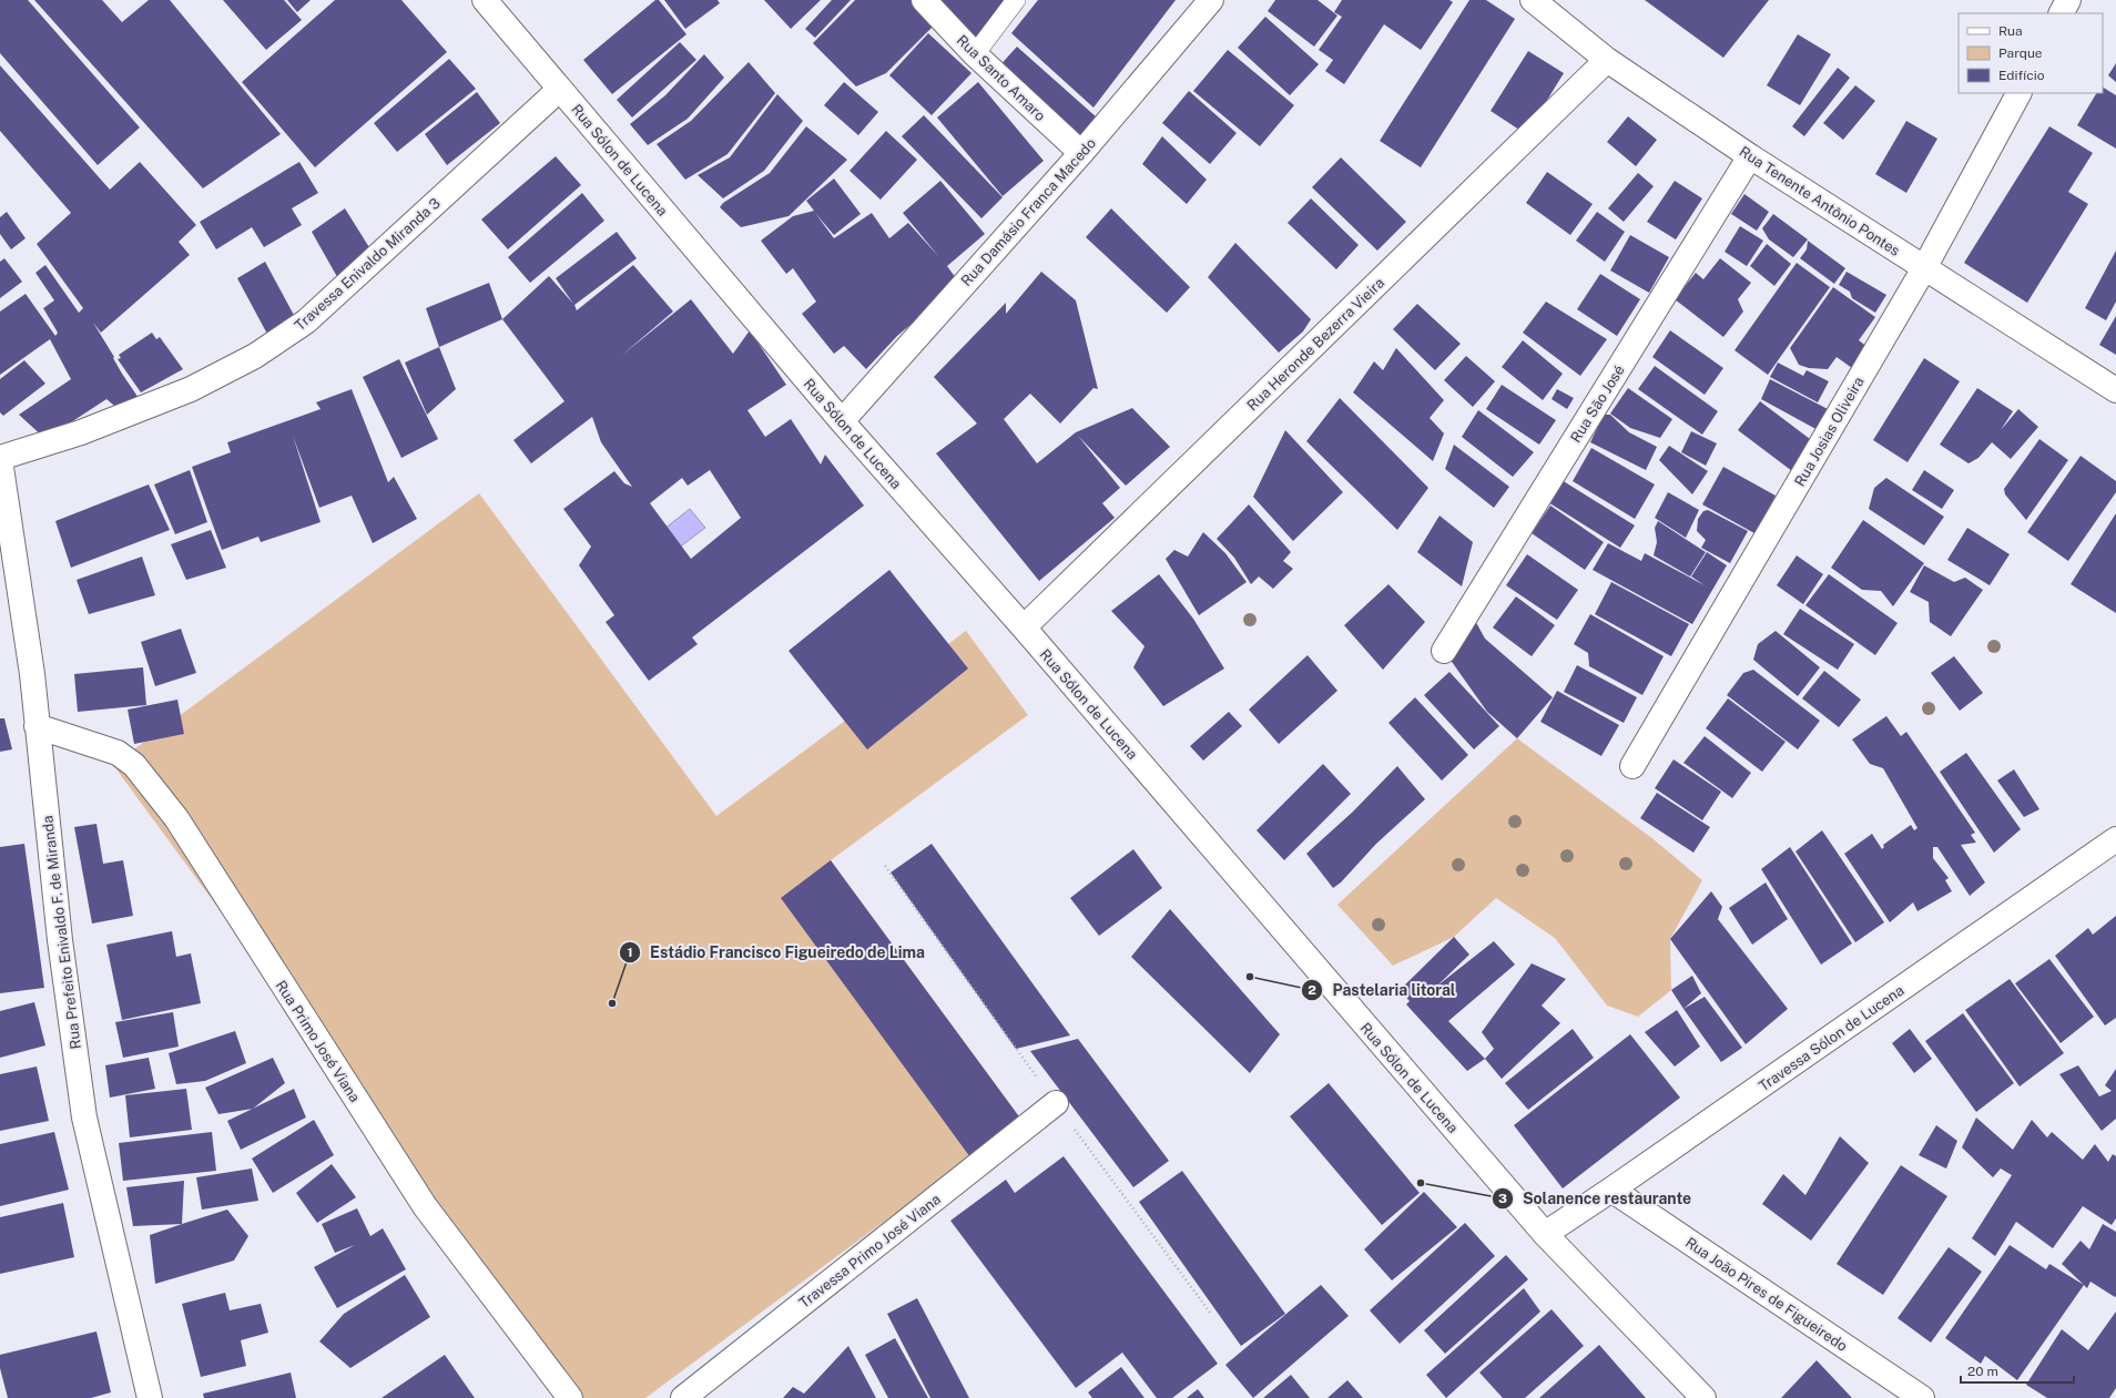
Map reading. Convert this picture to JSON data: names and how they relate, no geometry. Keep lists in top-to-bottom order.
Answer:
{
  "streets": {
    "street": [
      "Rua Santo Amaro",
      "Rua Sólon de Lucena",
      "Rua Tenente Antônio Pontes",
      "Rua Damásio Franca Macedo",
      "Travessa Enivaldo Miranda 3",
      "Rua Heronde Bezerra Vieira",
      "Rua São José",
      "Rua Josias Oliveira",
      "Rua Prefeito Enivaldo F. de Miranda",
      "Travessa Sólon de Lucena",
      "Rua Primo José Viana",
      "Travessa Primo José Viana",
      "Rua João Pires de Figueiredo"
    ]
  },
  "crossings": [
    ["Rua Santo Amaro", "Rua Damásio Franca Macedo"],
    ["Rua Sólon de Lucena", "Rua Damásio Franca Macedo"],
    ["Rua Sólon de Lucena", "Travessa Enivaldo Miranda 3"],
    ["Rua Sólon de Lucena", "Rua Heronde Bezerra Vieira"],
    ["Rua Sólon de Lucena", "Travessa Sólon de Lucena"],
    ["Rua Tenente Antônio Pontes", "Rua Heronde Bezerra Vieira"],
    ["Rua Tenente Antônio Pontes", "Rua São José"],
    ["Rua Tenente Antônio Pontes", "Rua Josias Oliveira"],
    ["Travessa Enivaldo Miranda 3", "Rua Prefeito Enivaldo F. de Miranda"],
    ["Rua Prefeito Enivaldo F. de Miranda", "Rua Primo José Viana"],
    ["Travessa Sólon de Lucena", "Rua João Pires de Figueiredo"]
  ],
  "places": ["Pastelaria litoral", "Estádio Francisco Figueiredo de Lima", "Solanence restaurante"],
  "legend": ["Rua", "Parque", "Edifício"],
  "scale_bar": "20 m"
}
